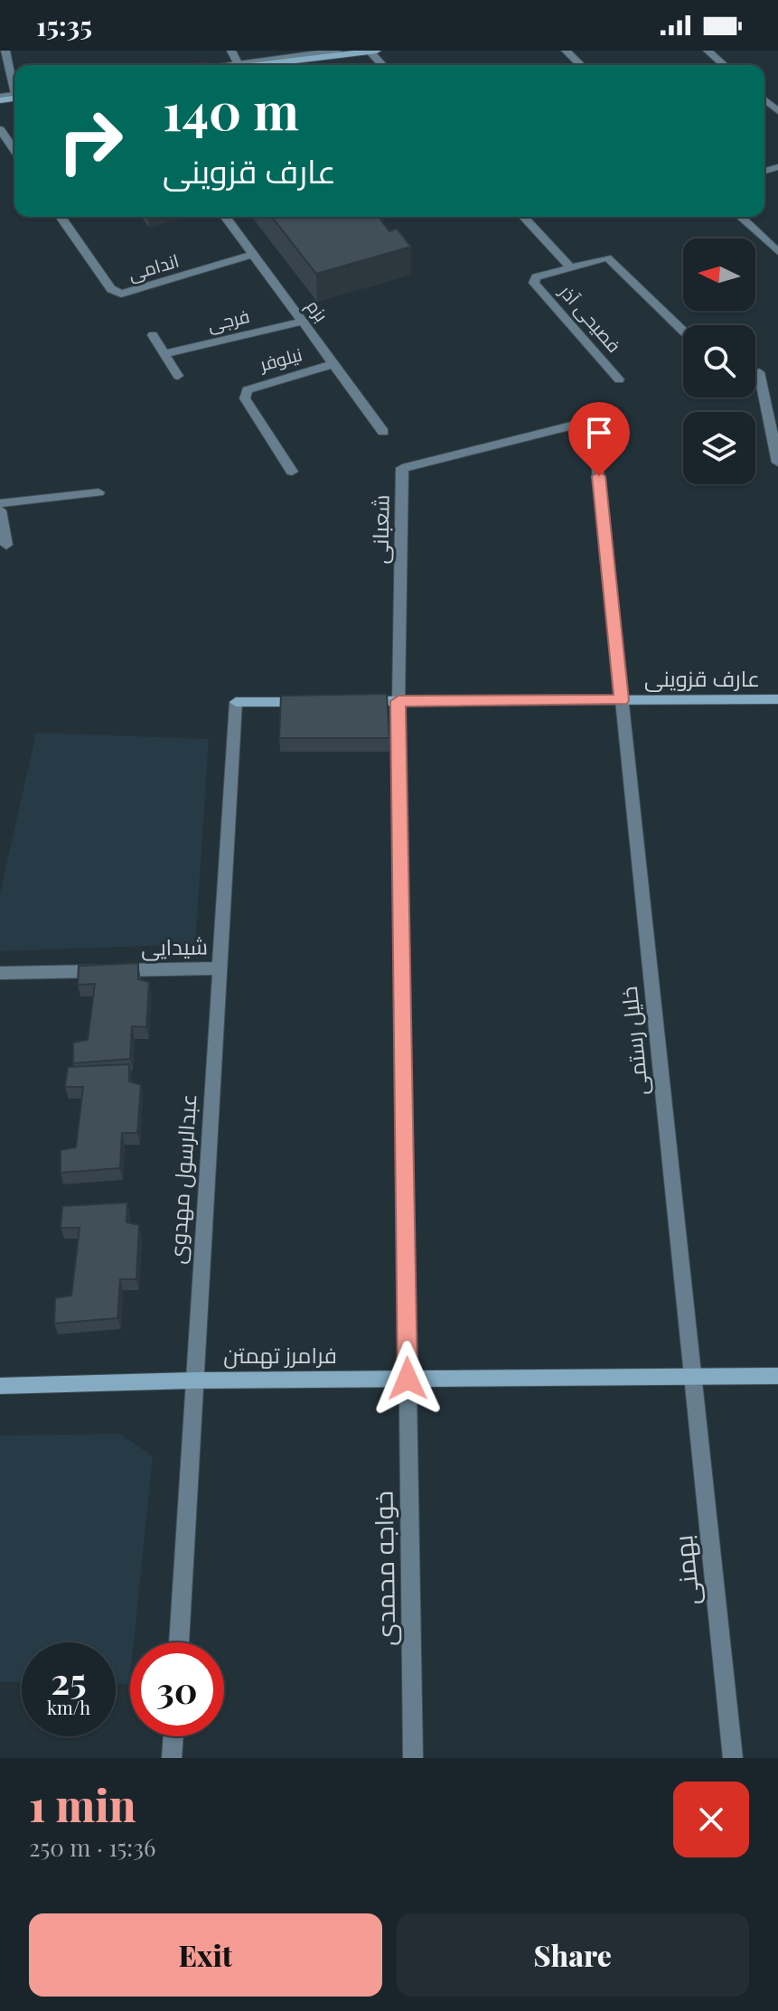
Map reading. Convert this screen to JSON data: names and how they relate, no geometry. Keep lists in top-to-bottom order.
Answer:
{
  "streets": {
    "street": [
      "اندامی",
      "بزم",
      "فصیحی آذر",
      "فرجی",
      "نیلوفر",
      "شعبانی",
      "عارف قزوینی",
      "شیدایی",
      "خلیل رستمی",
      "عبدالرسول مهدوی",
      "فرامرز تهمتن",
      "خواجه محمدی",
      "بهمنی"
    ]
  },
  "crossings": [
    ["اندامی", "بزم"],
    ["بزم", "فرجی"],
    ["بزم", "نیلوفر"],
    ["شعبانی", "عارف قزوینی"],
    ["شعبانی", "خلیل رستمی"],
    ["شعبانی", "خواجه محمدی"],
    ["عارف قزوینی", "خلیل رستمی"],
    ["عارف قزوینی", "خواجه محمدی"],
    ["شیدایی", "عبدالرسول مهدوی"],
    ["خلیل رستمی", "فرامرز تهمتن"],
    ["خلیل رستمی", "بهمنی"],
    ["عبدالرسول مهدوی", "فرامرز تهمتن"],
    ["فرامرز تهمتن", "خواجه محمدی"],
    ["فرامرز تهمتن", "بهمنی"]
  ],
  "north": "left",
  "page": {
    "status": "15:35",
    "turn": ["140 m", "عارف قزوینی"],
    "speed": "25 km/h",
    "limit": "30",
    "heading": ["1 min", "250 m · 15:36"],
    "buttons": ["Exit", "Share"]
  }
}
